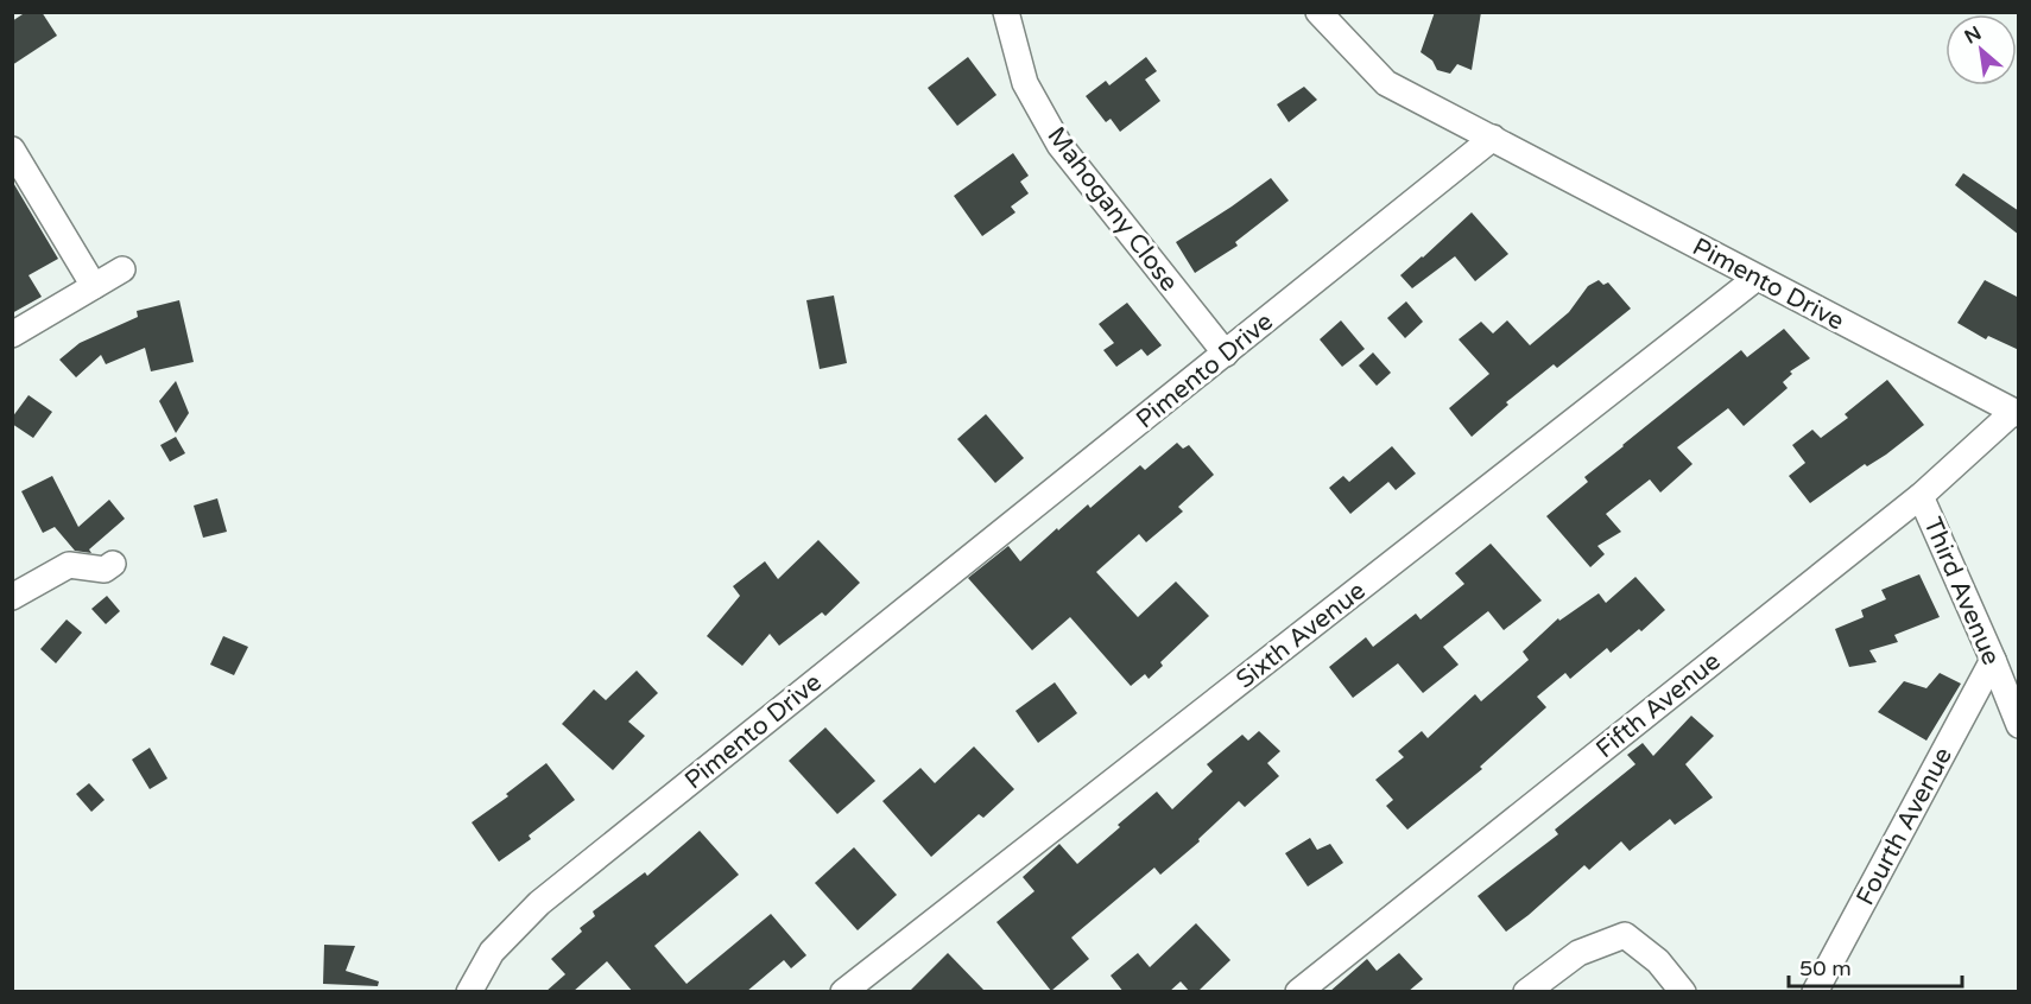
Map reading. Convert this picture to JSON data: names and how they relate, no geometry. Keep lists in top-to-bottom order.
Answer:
{
  "streets": {
    "street": [
      "Mahogany Close",
      "Pimento Drive",
      "Third Avenue",
      "Sixth Avenue",
      "Fifth Avenue",
      "Fourth Avenue"
    ]
  },
  "crossings": [
    ["Mahogany Close", "Pimento Drive"],
    ["Pimento Drive", "Sixth Avenue"],
    ["Pimento Drive", "Fifth Avenue"],
    ["Third Avenue", "Fifth Avenue"],
    ["Third Avenue", "Fourth Avenue"]
  ],
  "scale_bar": "50 m",
  "north": "top left"
}
